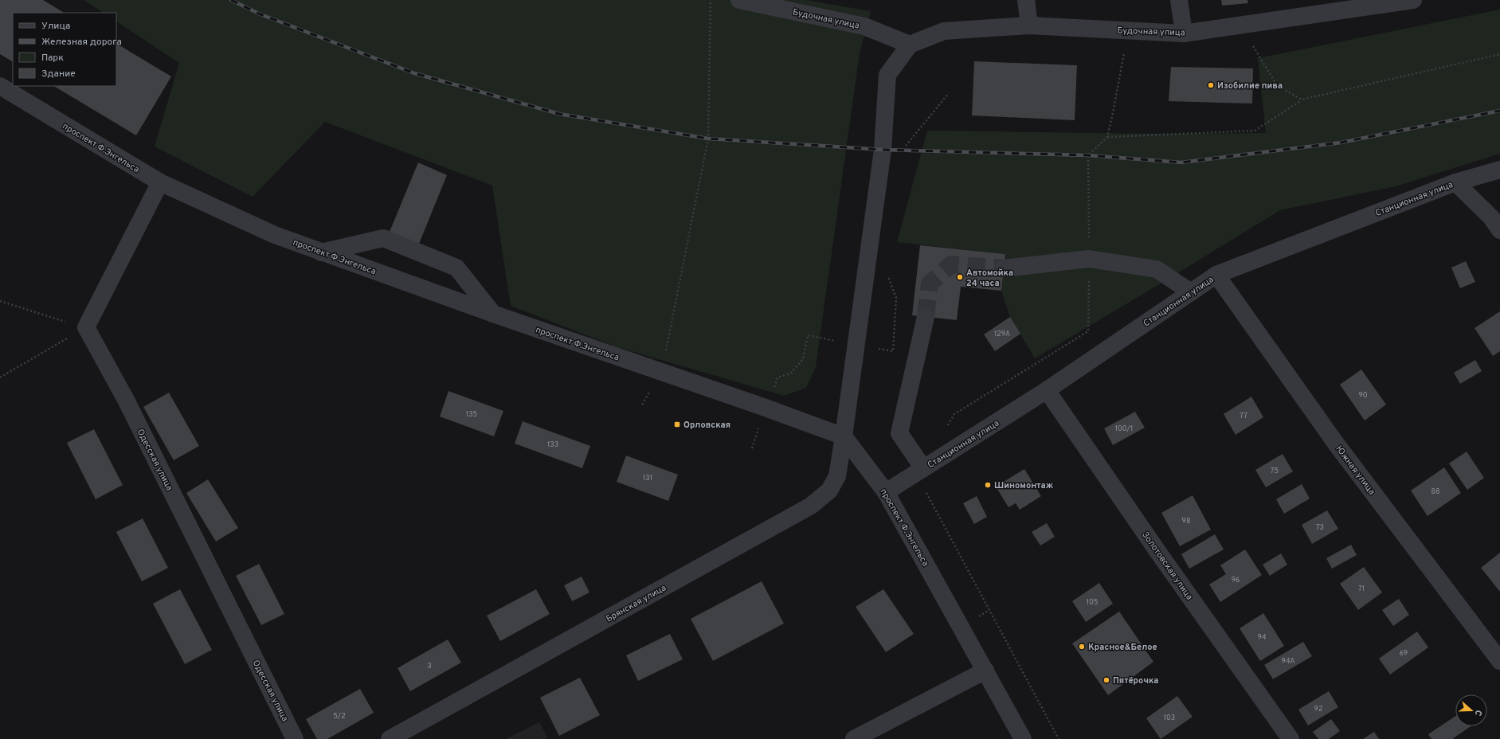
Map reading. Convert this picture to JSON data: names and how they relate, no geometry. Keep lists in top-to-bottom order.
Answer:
{
  "streets": {
    "street": [
      "Будочная улица",
      "проспект Ф.Энгельса",
      "Станционная улица",
      "Одесская улица",
      "Южная улица",
      "Золотовская улица",
      "Брянская улица"
    ]
  },
  "crossings": [
    ["Будочная улица", "Брянская улица"],
    ["проспект Ф.Энгельса", "Станционная улица"],
    ["проспект Ф.Энгельса", "Брянская улица"],
    ["Станционная улица", "Южная улица"],
    ["Станционная улица", "Золотовская улица"]
  ],
  "places": {
    "other": [
      "Изобилие пива",
      "Автомойка 24 часа",
      "Шиномонтаж",
      "Красное&Белое",
      "Пятёрочка"
    ],
    "transit": ["Орловская"]
  },
  "house_numbers": [
    "129А",
    "90",
    "135",
    "77",
    "100/1",
    "133",
    "75",
    "131",
    "88",
    "98",
    "73",
    "96",
    "71",
    "105",
    "94",
    "69",
    "94А",
    "3",
    "92",
    "5/2",
    "103"
  ],
  "legend": [
    "Улица",
    "Железная дорога",
    "Парк",
    "Здание"
  ],
  "north": "right"
}
